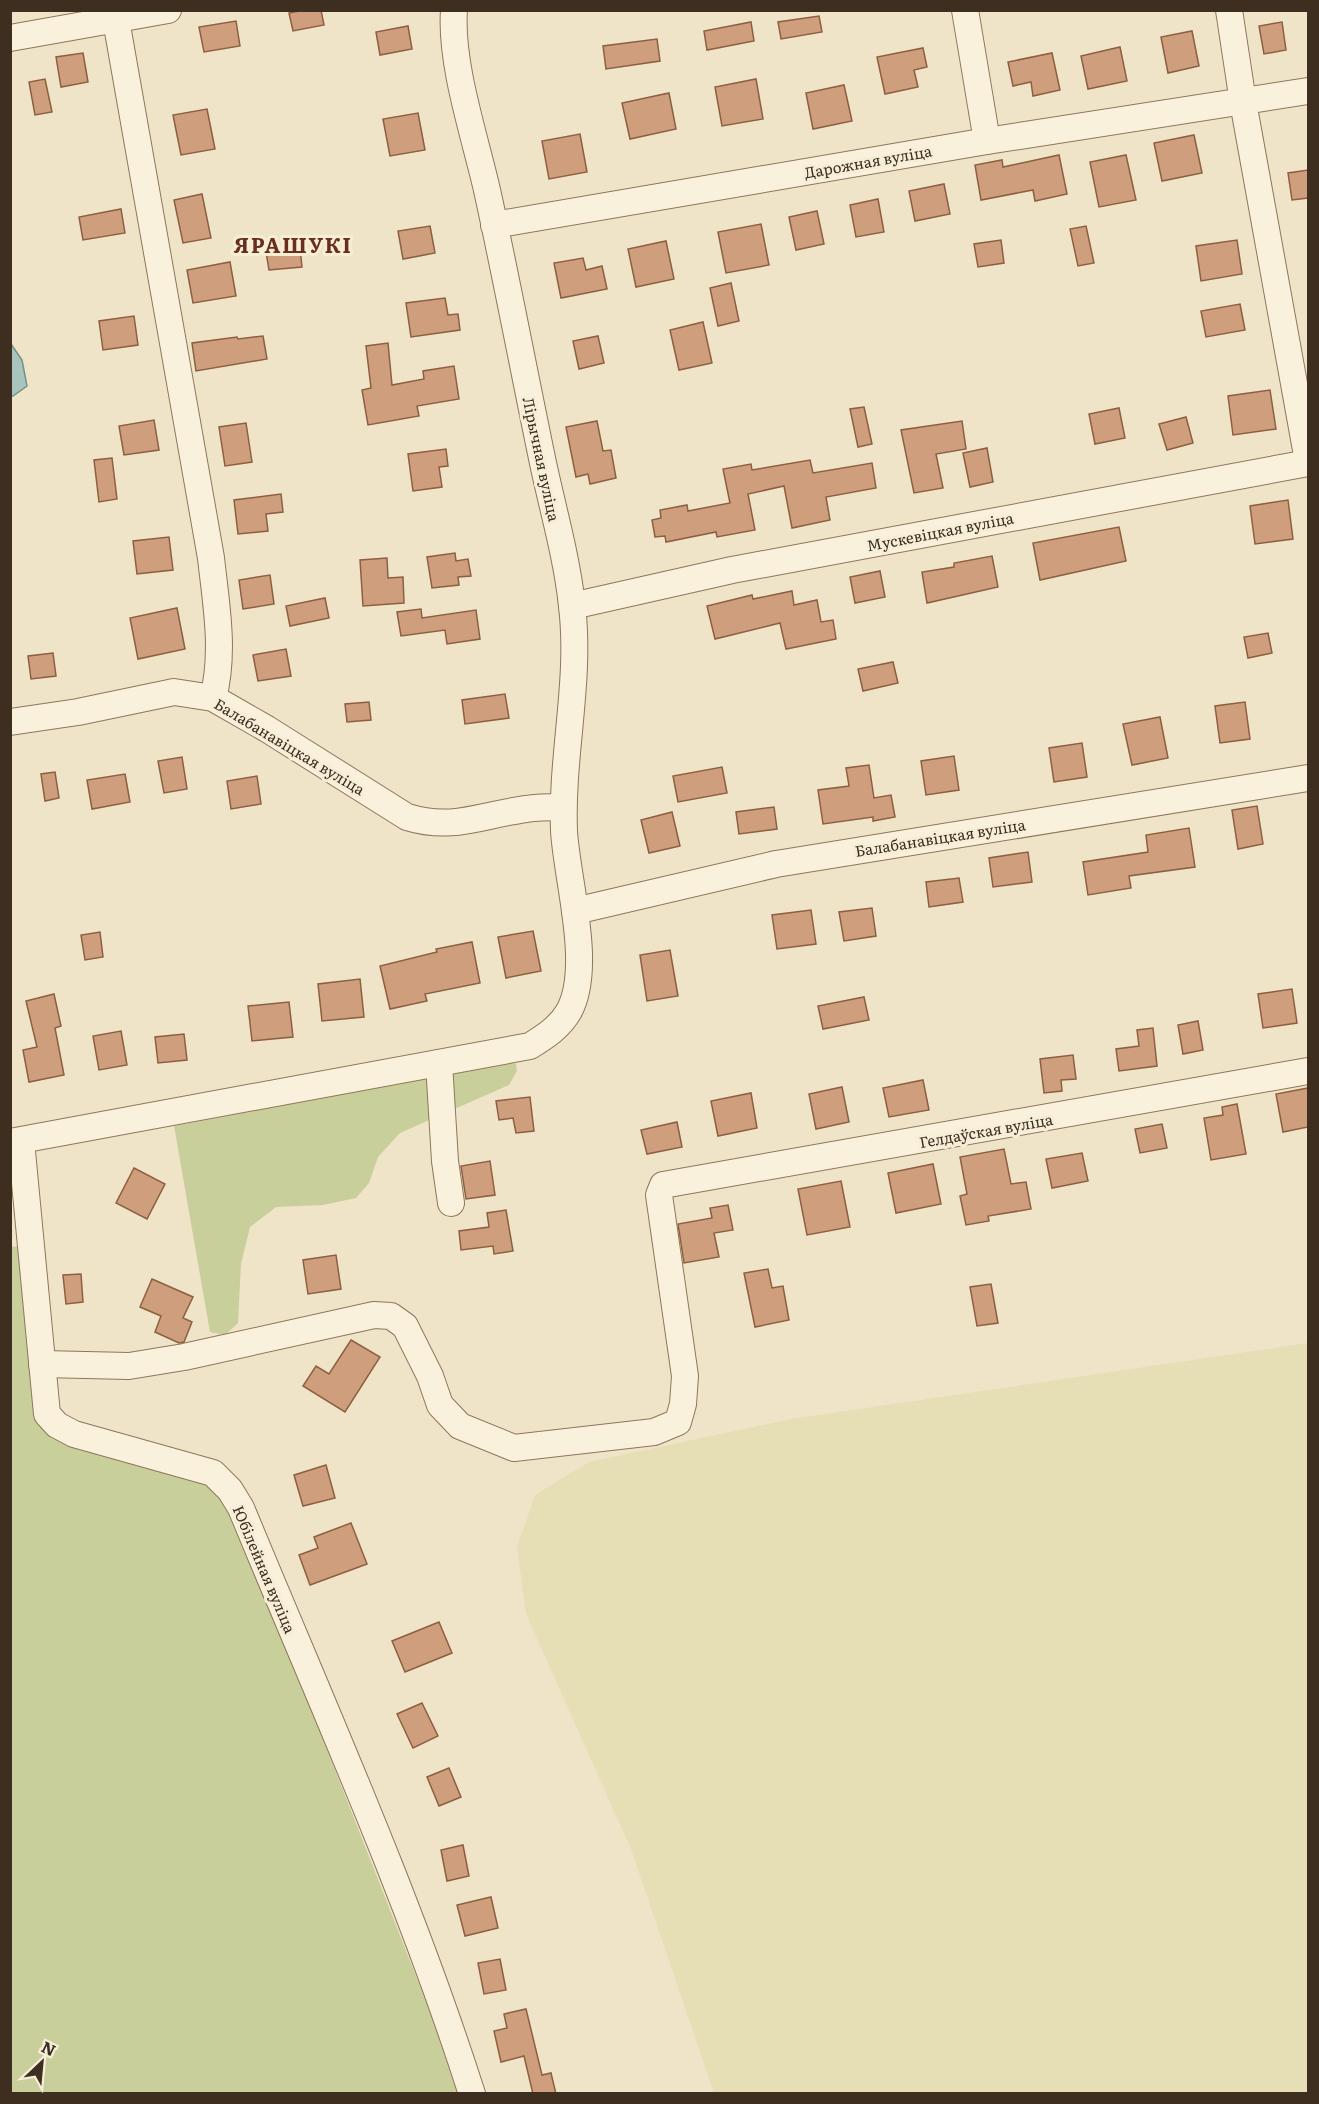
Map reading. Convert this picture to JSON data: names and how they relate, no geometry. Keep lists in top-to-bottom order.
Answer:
{
  "streets": {
    "street": [
      "Дарожная вуліца",
      "Лірычная вуліца",
      "Мускевіцкая вуліца",
      "Балабанавіцкая вуліца",
      "Гелдаўская вуліца",
      "Юбілейная вуліца"
    ]
  },
  "crossings": [
    ["Дарожная вуліца", "Лірычная вуліца"],
    ["Лірычная вуліца", "Мускевіцкая вуліца"],
    ["Лірычная вуліца", "Балабанавіцкая вуліца"],
    ["Лірычная вуліца", "Юбілейная вуліца"],
    ["Гелдаўская вуліца", "Юбілейная вуліца"]
  ],
  "districts": ["ЯРАШУКІ"],
  "north": "top right"
}
